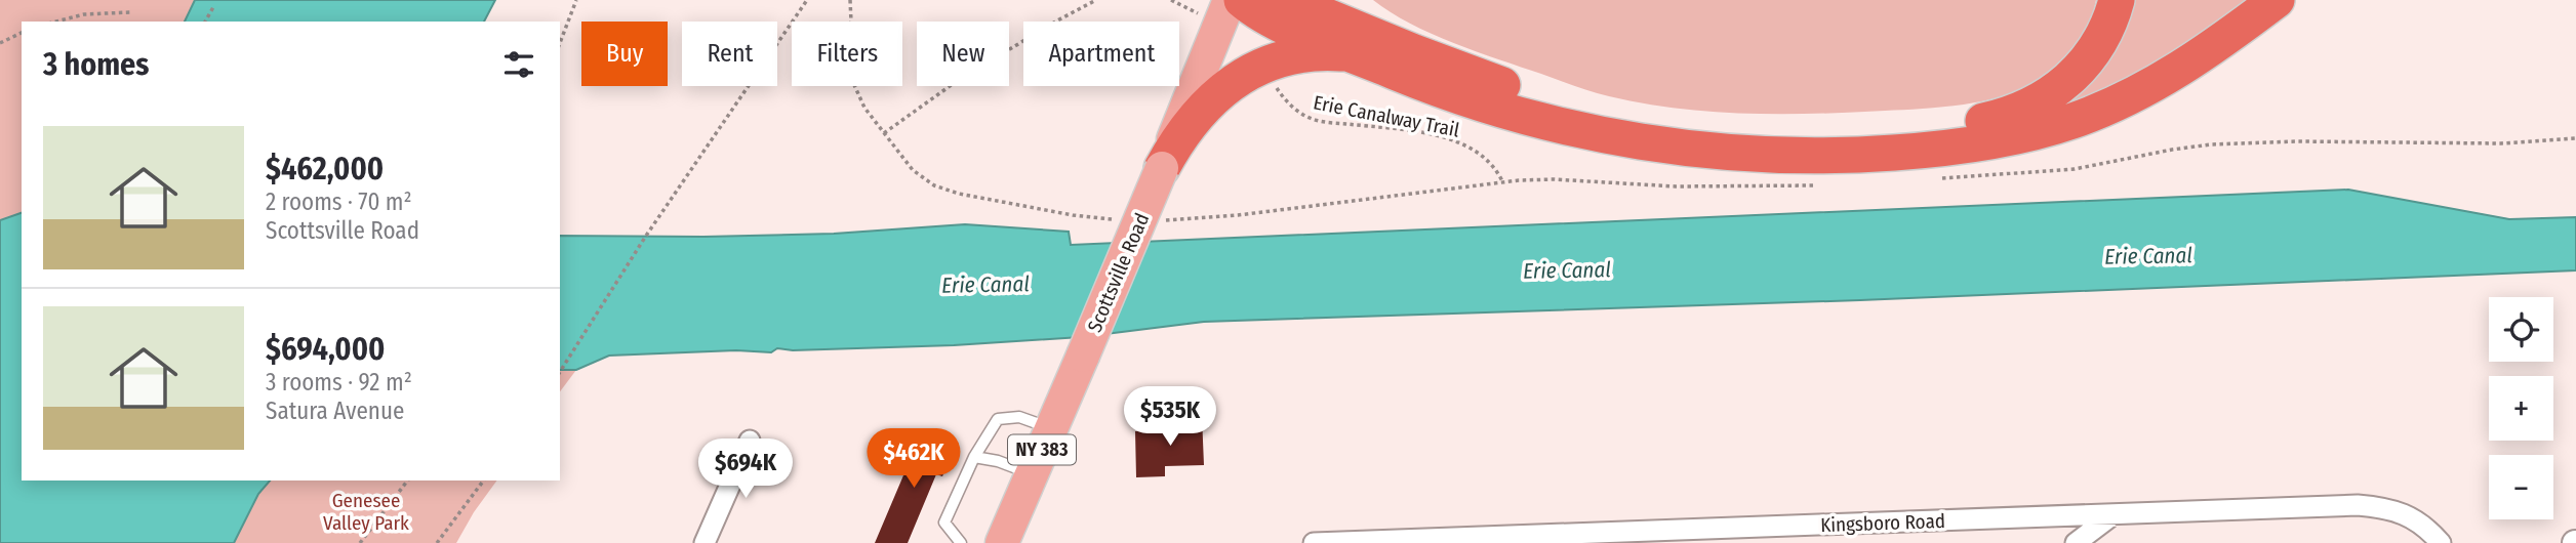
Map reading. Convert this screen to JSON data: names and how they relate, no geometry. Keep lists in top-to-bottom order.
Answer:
{
  "streets": {
    "main road": ["Scottsville Road", "NY 383"],
    "street": ["Kingsboro Road"],
    "path": ["Erie Canalway Trail"]
  },
  "water": ["Erie Canal"],
  "parks": ["Genesee Valley Park"],
  "page": {
    "chip": [
      "Buy",
      "Rent",
      "Filters",
      "New",
      "Apartment"
    ],
    "heading": "3 homes",
    "list": [
      {
        "name": "$462,000",
        "note": "2 rooms · 70 m² · Scottsville Road"
      },
      {
        "name": "$694,000",
        "note": "3 rooms · 92 m² · Satura Avenue"
      }
    ],
    "map_buttons": ["+", "−"],
    "price": ["$535K", "$462K", "$694K"]
  }
}
